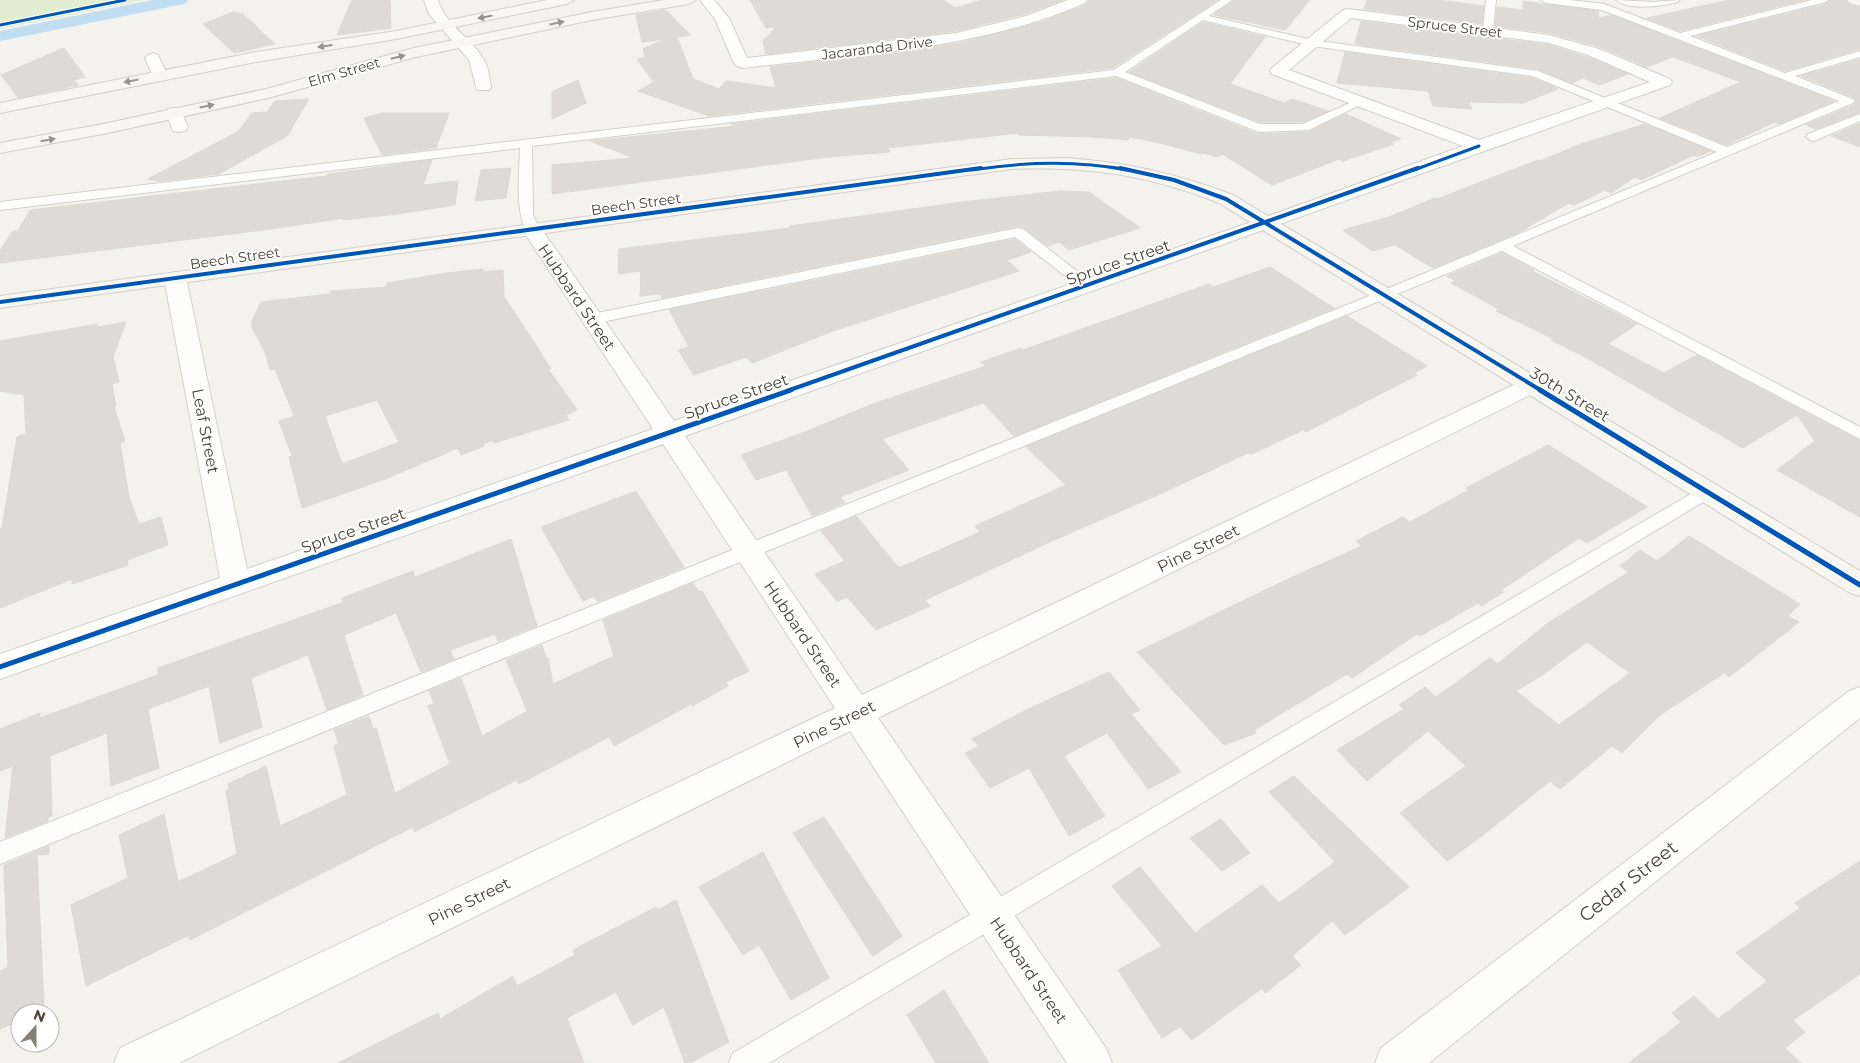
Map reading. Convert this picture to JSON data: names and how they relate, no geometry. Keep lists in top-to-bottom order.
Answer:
{
  "streets": {
    "street": [
      "Spruce Street",
      "Jacaranda Drive",
      "Elm Street",
      "Beech Street",
      "Hubbard Street",
      "30th Street",
      "Leaf Street",
      "Pine Street",
      "Cedar Street"
    ]
  },
  "crossings": [
    ["Spruce Street", "Beech Street"],
    ["Spruce Street", "Hubbard Street"],
    ["Spruce Street", "30th Street"],
    ["Spruce Street", "Leaf Street"],
    ["Beech Street", "Hubbard Street"],
    ["Beech Street", "30th Street"],
    ["Beech Street", "Leaf Street"],
    ["Hubbard Street", "Pine Street"],
    ["30th Street", "Pine Street"]
  ],
  "north": "top"
}
